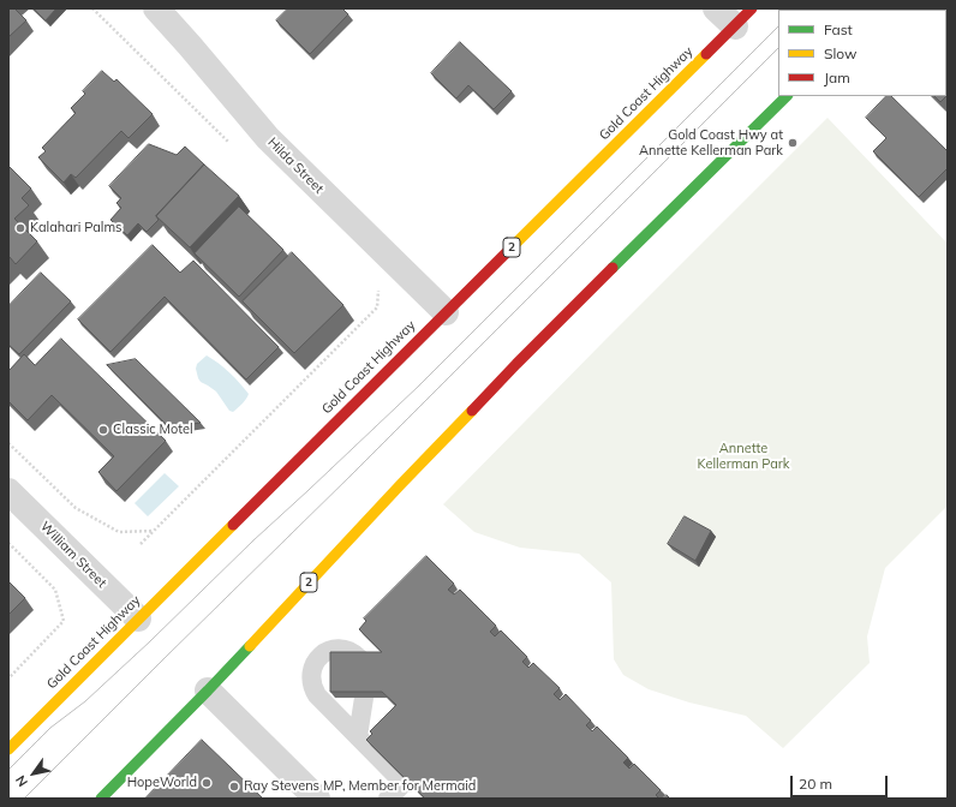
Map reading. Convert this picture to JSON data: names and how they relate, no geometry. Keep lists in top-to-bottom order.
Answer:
{
  "streets": {
    "highway": ["Gold Coast Highway", "2"],
    "street": ["Hilda Street", "William Street"]
  },
  "crossings": [
    ["Gold Coast Highway", "Hilda Street"],
    ["Gold Coast Highway", "William Street"]
  ],
  "parks": ["Annette Kellerman Park"],
  "places": [
    "Gold Coast Hwy at Annette Kellerman Park",
    "Kalahari Palms",
    "Classic Motel",
    "HopeWorld",
    "Ray Stevens MP, Member for Mermaid"
  ],
  "legend": ["Fast", "Slow", "Jam"],
  "scale_bar": "20 m",
  "north": "bottom left"
}
